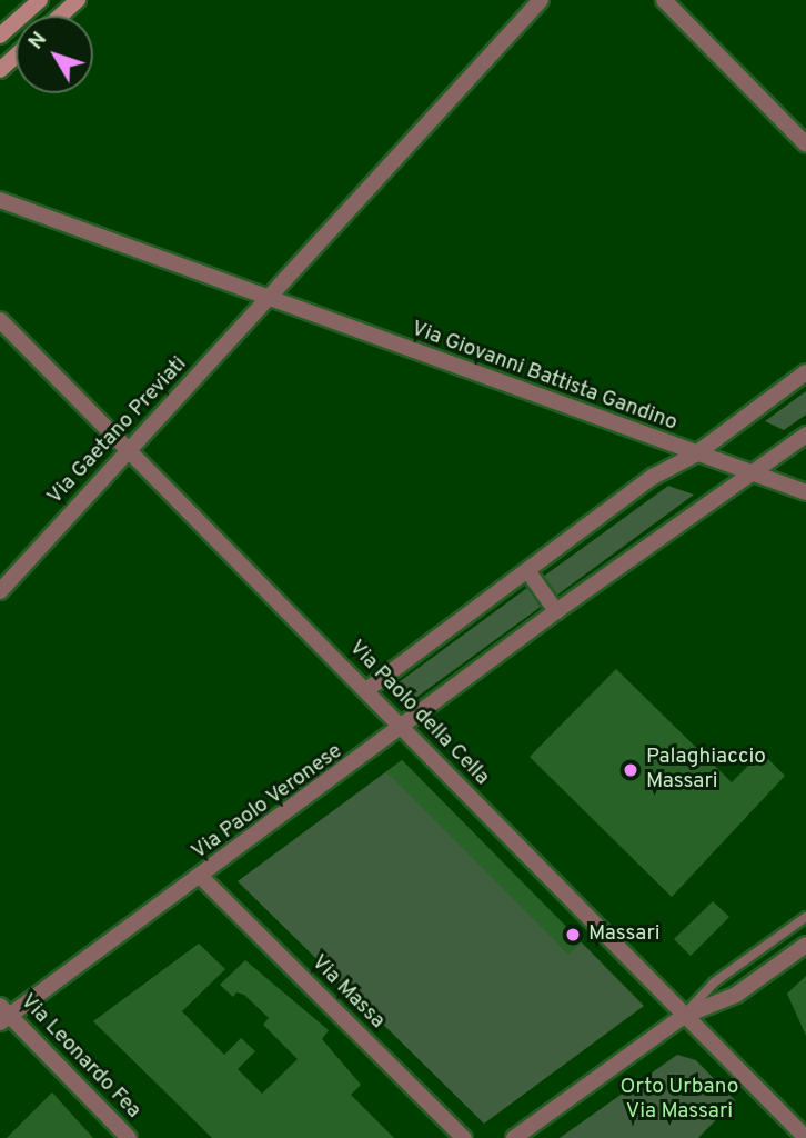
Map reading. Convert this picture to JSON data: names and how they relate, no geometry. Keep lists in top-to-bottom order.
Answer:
{
  "streets": {
    "street": [
      "Via Giovanni Battista Gandino",
      "Via Gaetano Previati",
      "Via Paolo della Cella",
      "Via Paolo Veronese",
      "Via Massa",
      "Via Leonardo Fea"
    ]
  },
  "crossings": [
    ["Via Giovanni Battista Gandino", "Via Gaetano Previati"],
    ["Via Giovanni Battista Gandino", "Via Paolo Veronese"],
    ["Via Gaetano Previati", "Via Paolo della Cella"],
    ["Via Paolo della Cella", "Via Paolo Veronese"],
    ["Via Paolo Veronese", "Via Massa"],
    ["Via Paolo Veronese", "Via Leonardo Fea"]
  ],
  "parks": ["Orto Urbano Via Massari"],
  "places": ["Palaghiaccio Massari", "Massari"],
  "north": "top left"
}
